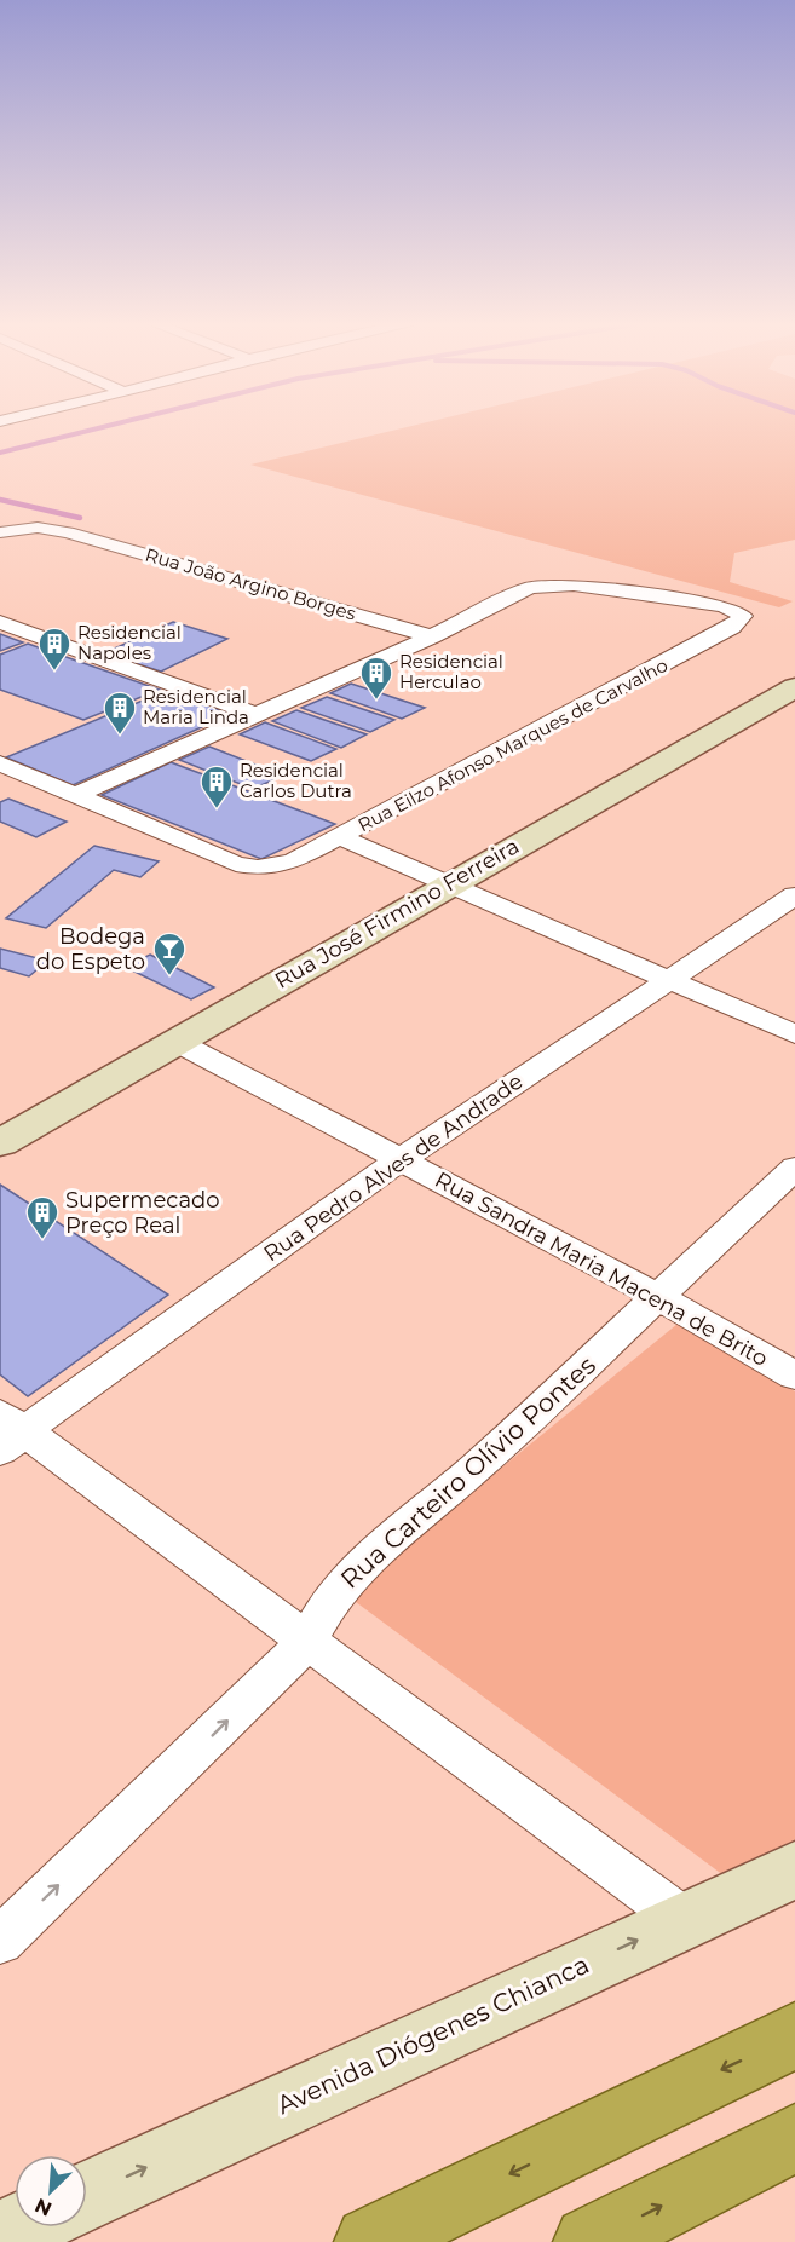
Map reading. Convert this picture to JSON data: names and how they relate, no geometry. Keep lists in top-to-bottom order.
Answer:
{
  "streets": {
    "main road": ["Rua José Firmino Ferreira", "Avenida Diógenes Chianca"],
    "street": [
      "Rua João Argino Borges",
      "Rua Eilzo Afonso Marques de Carvalho",
      "Rua Pedro Alves de Andrade",
      "Rua Sandra Maria Macena de Brito",
      "Rua Carteiro Olívio Pontes"
    ]
  },
  "crossings": [
    ["Rua João Argino Borges", "Rua Eilzo Afonso Marques de Carvalho"],
    ["Rua José Firmino Ferreira", "Rua Sandra Maria Macena de Brito"],
    ["Rua Pedro Alves de Andrade", "Rua Sandra Maria Macena de Brito"],
    ["Rua Sandra Maria Macena de Brito", "Rua Carteiro Olívio Pontes"]
  ],
  "one_way": ["Rua Carteiro Olívio Pontes", "Avenida Diógenes Chianca"],
  "places": {
    "building": [
      "Residencial Napoles",
      "Residencial Herculao",
      "Residencial Maria Linda",
      "Residencial Carlos Dutra",
      "Supermecado Preço Real"
    ],
    "bar": ["Bodega do Espeto"]
  },
  "north": "bottom left"
}
